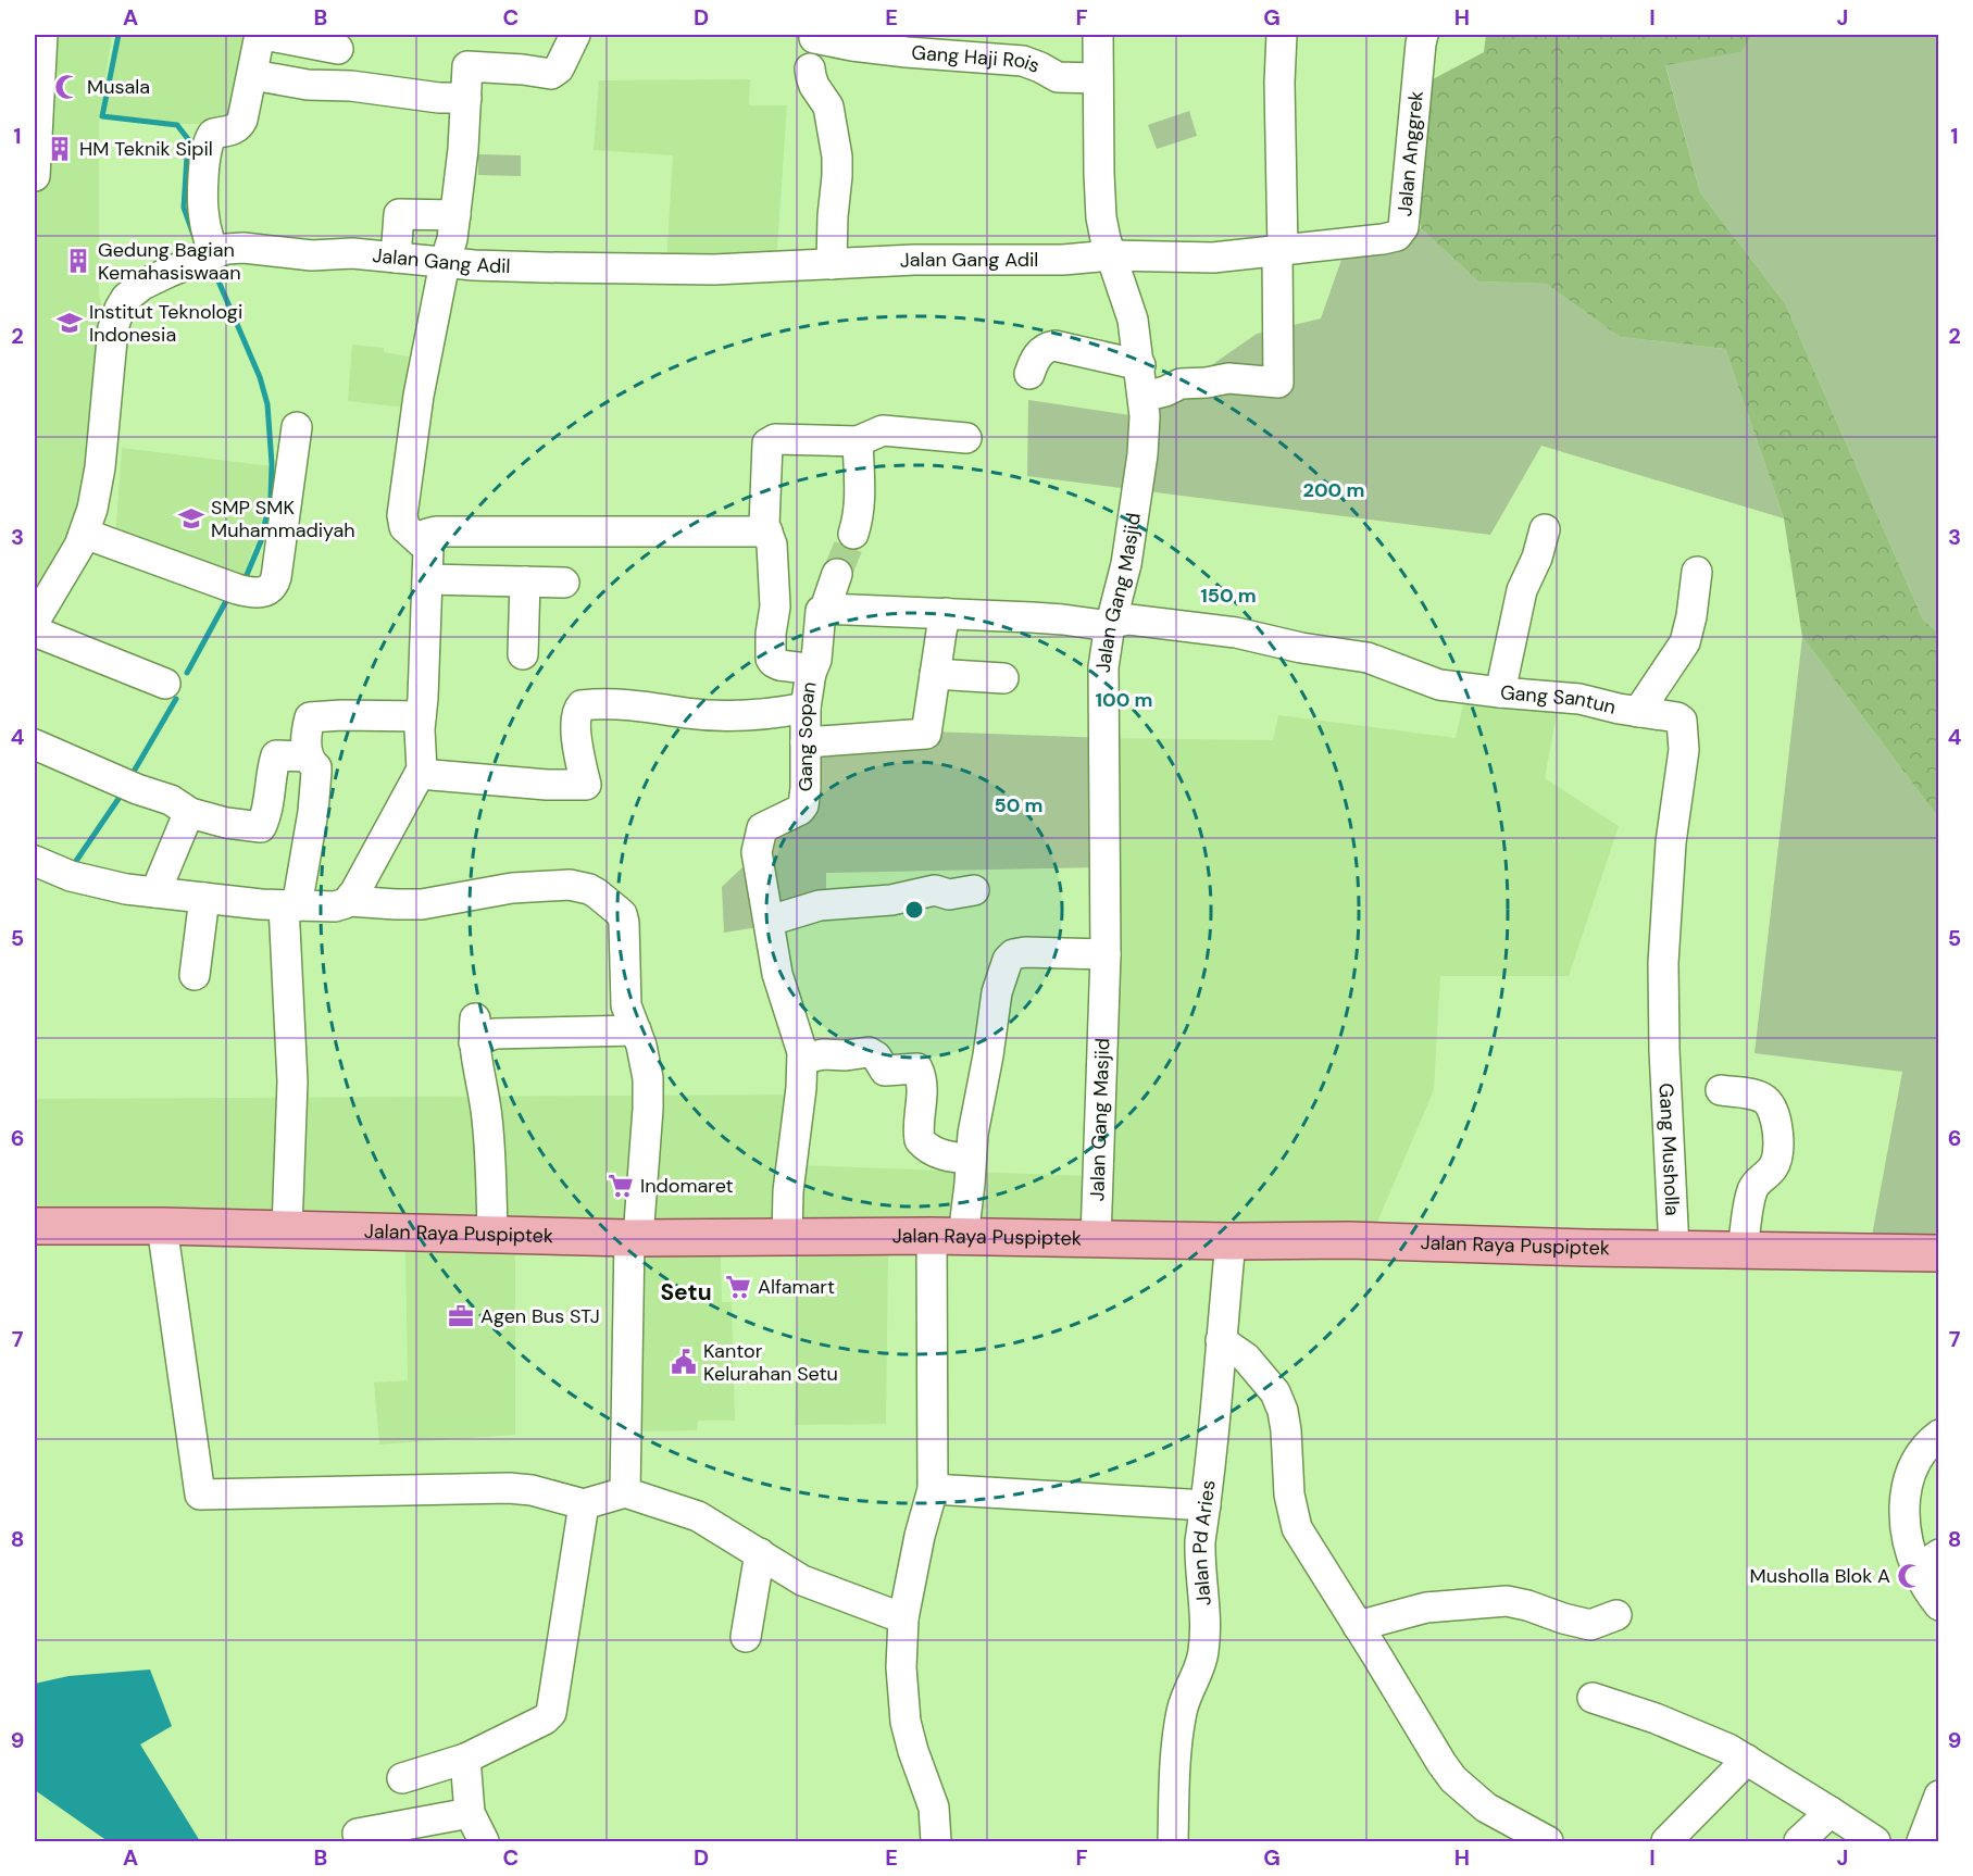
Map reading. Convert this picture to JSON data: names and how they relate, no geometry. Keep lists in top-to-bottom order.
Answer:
{
  "streets": {
    "main road": ["Jalan Raya Puspiptek"],
    "street": [
      "Gang Haji Rois",
      "Jalan Anggrek",
      "Jalan Gang Adil",
      "Jalan Gang Masjid",
      "Gang Santun",
      "Gang Sopan",
      "Gang Musholla",
      "Jalan Pd Aries"
    ]
  },
  "crossings": [
    ["Gang Haji Rois", "Jalan Gang Masjid"],
    ["Jalan Anggrek", "Jalan Gang Adil"],
    ["Jalan Gang Adil", "Jalan Gang Masjid"],
    ["Jalan Gang Masjid", "Gang Santun"],
    ["Jalan Gang Masjid", "Jalan Raya Puspiptek"],
    ["Gang Santun", "Gang Musholla"],
    ["Gang Sopan", "Jalan Raya Puspiptek"],
    ["Gang Musholla", "Jalan Raya Puspiptek"],
    ["Jalan Raya Puspiptek", "Jalan Pd Aries"]
  ],
  "districts": ["Setu"],
  "places": {
    "mosque": ["Musala", "Musholla Blok A"],
    "building": ["HM Teknik Sipil", "Gedung Bagian Kemahasiswaan"],
    "school or university": ["Institut Teknologi Indonesia", "SMP SMK Muhammadiyah"],
    "supermarket": ["Indomaret", "Alfamart"],
    "office": ["Agen Bus STJ"],
    "public building": ["Kantor Kelurahan Setu"]
  },
  "grid": {
    "columns": [
      "A",
      "B",
      "C",
      "D",
      "E",
      "F",
      "G",
      "H",
      "I",
      "J"
    ],
    "rows": [
      "1",
      "2",
      "3",
      "4",
      "5",
      "6",
      "7",
      "8",
      "9"
    ]
  },
  "rings": [
    "200 m",
    "150 m",
    "100 m",
    "50 m"
  ]
}
